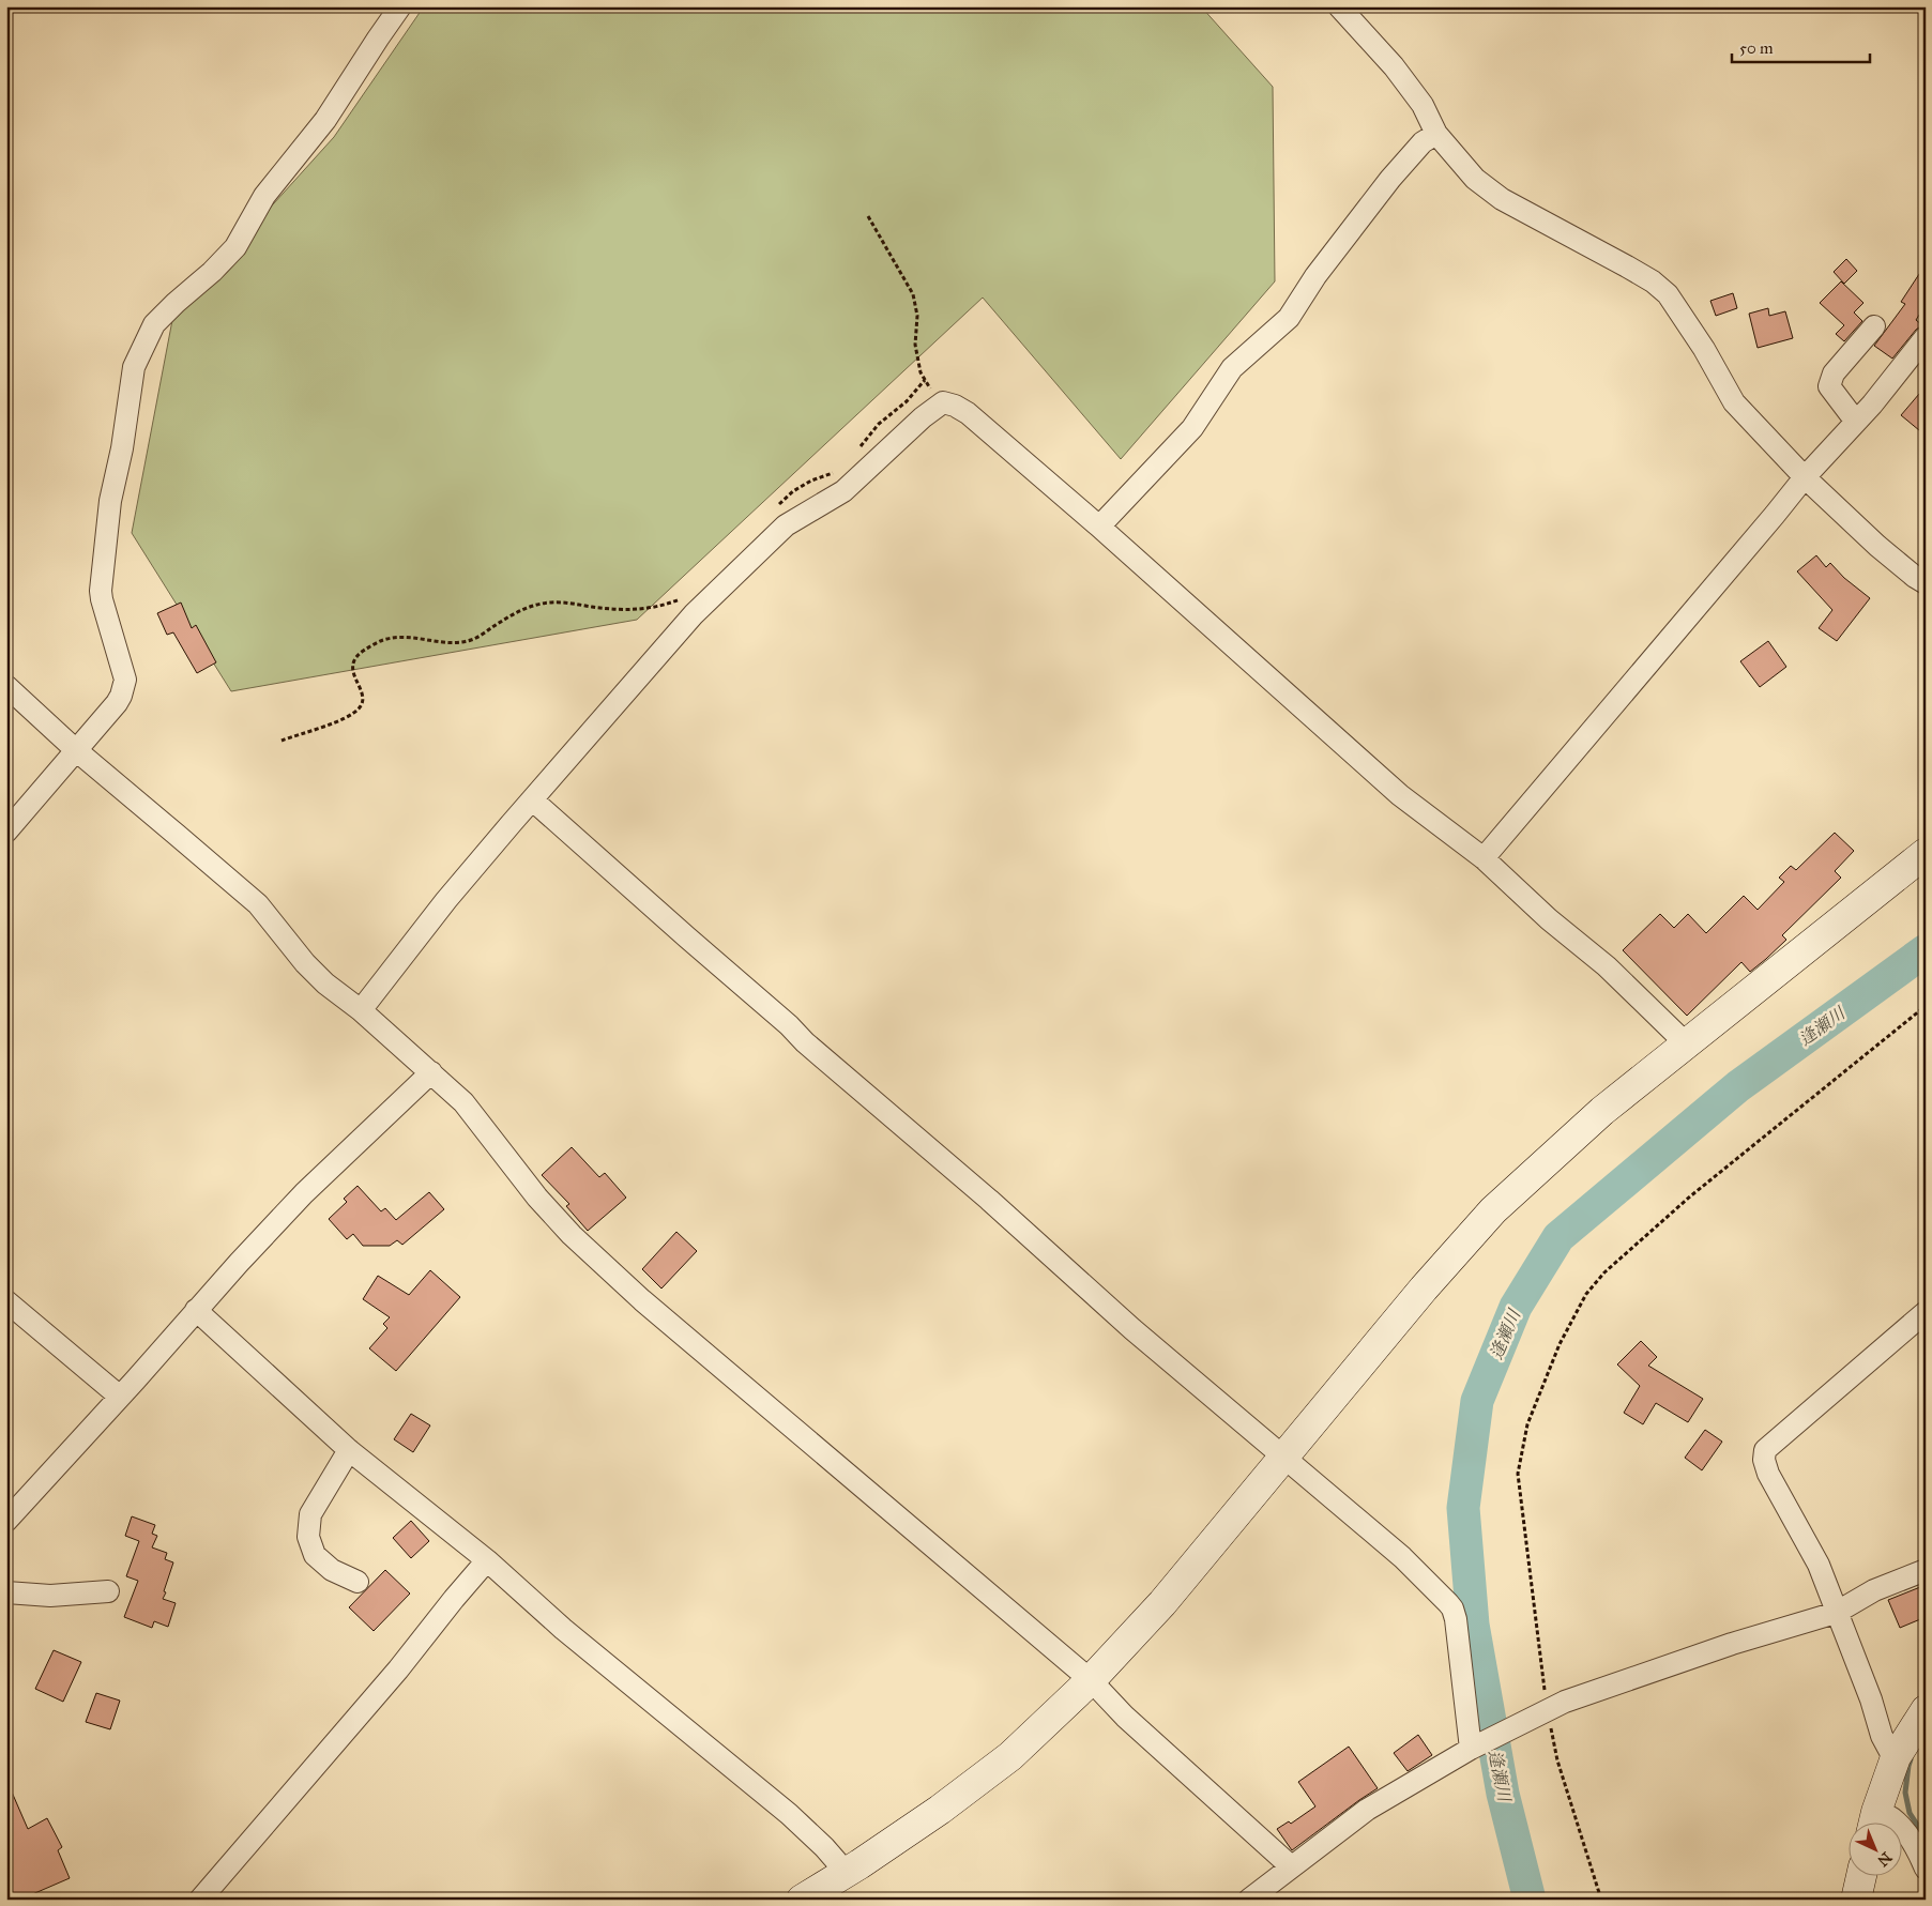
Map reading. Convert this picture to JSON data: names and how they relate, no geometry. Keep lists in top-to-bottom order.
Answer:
{
  "water": ["逢瀬川"],
  "scale_bar": "50 m",
  "north": "bottom right"
}
